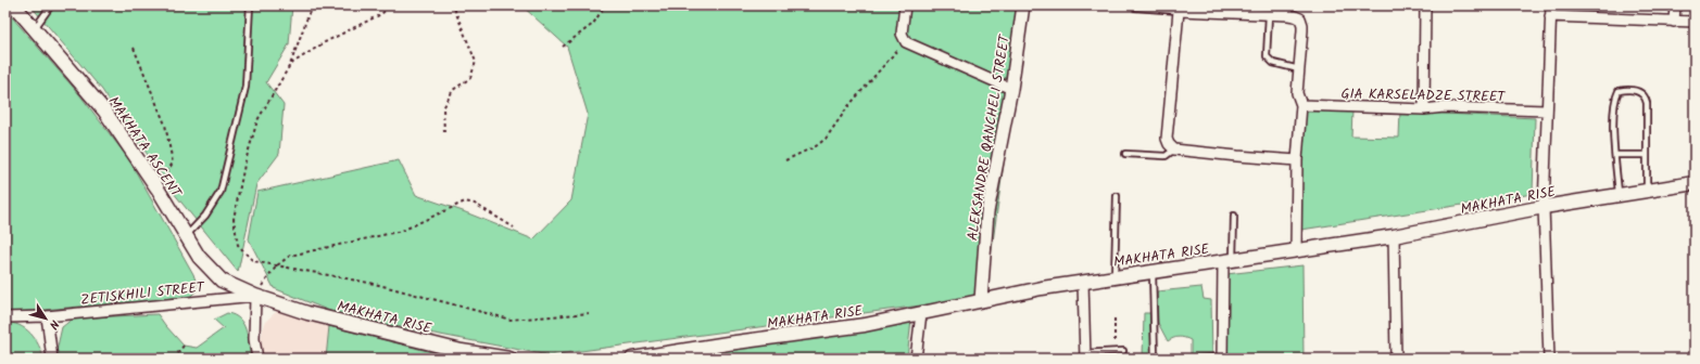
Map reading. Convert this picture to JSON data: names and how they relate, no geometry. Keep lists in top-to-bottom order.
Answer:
{
  "streets": {
    "main road": ["MAKHATA ASCENT", "MAKHATA RISE"],
    "street": ["GIA KARSELADZE STREET", "ALEKSANDRE QANCHELI STREET", "ZETISKHILI STREET"]
  },
  "crossings": [
    ["ALEKSANDRE QANCHELI STREET", "MAKHATA RISE"],
    ["MAKHATA ASCENT", "MAKHATA RISE"],
    ["MAKHATA ASCENT", "ZETISKHILI STREET"],
    ["MAKHATA RISE", "ZETISKHILI STREET"]
  ],
  "north": "bottom right"
}
